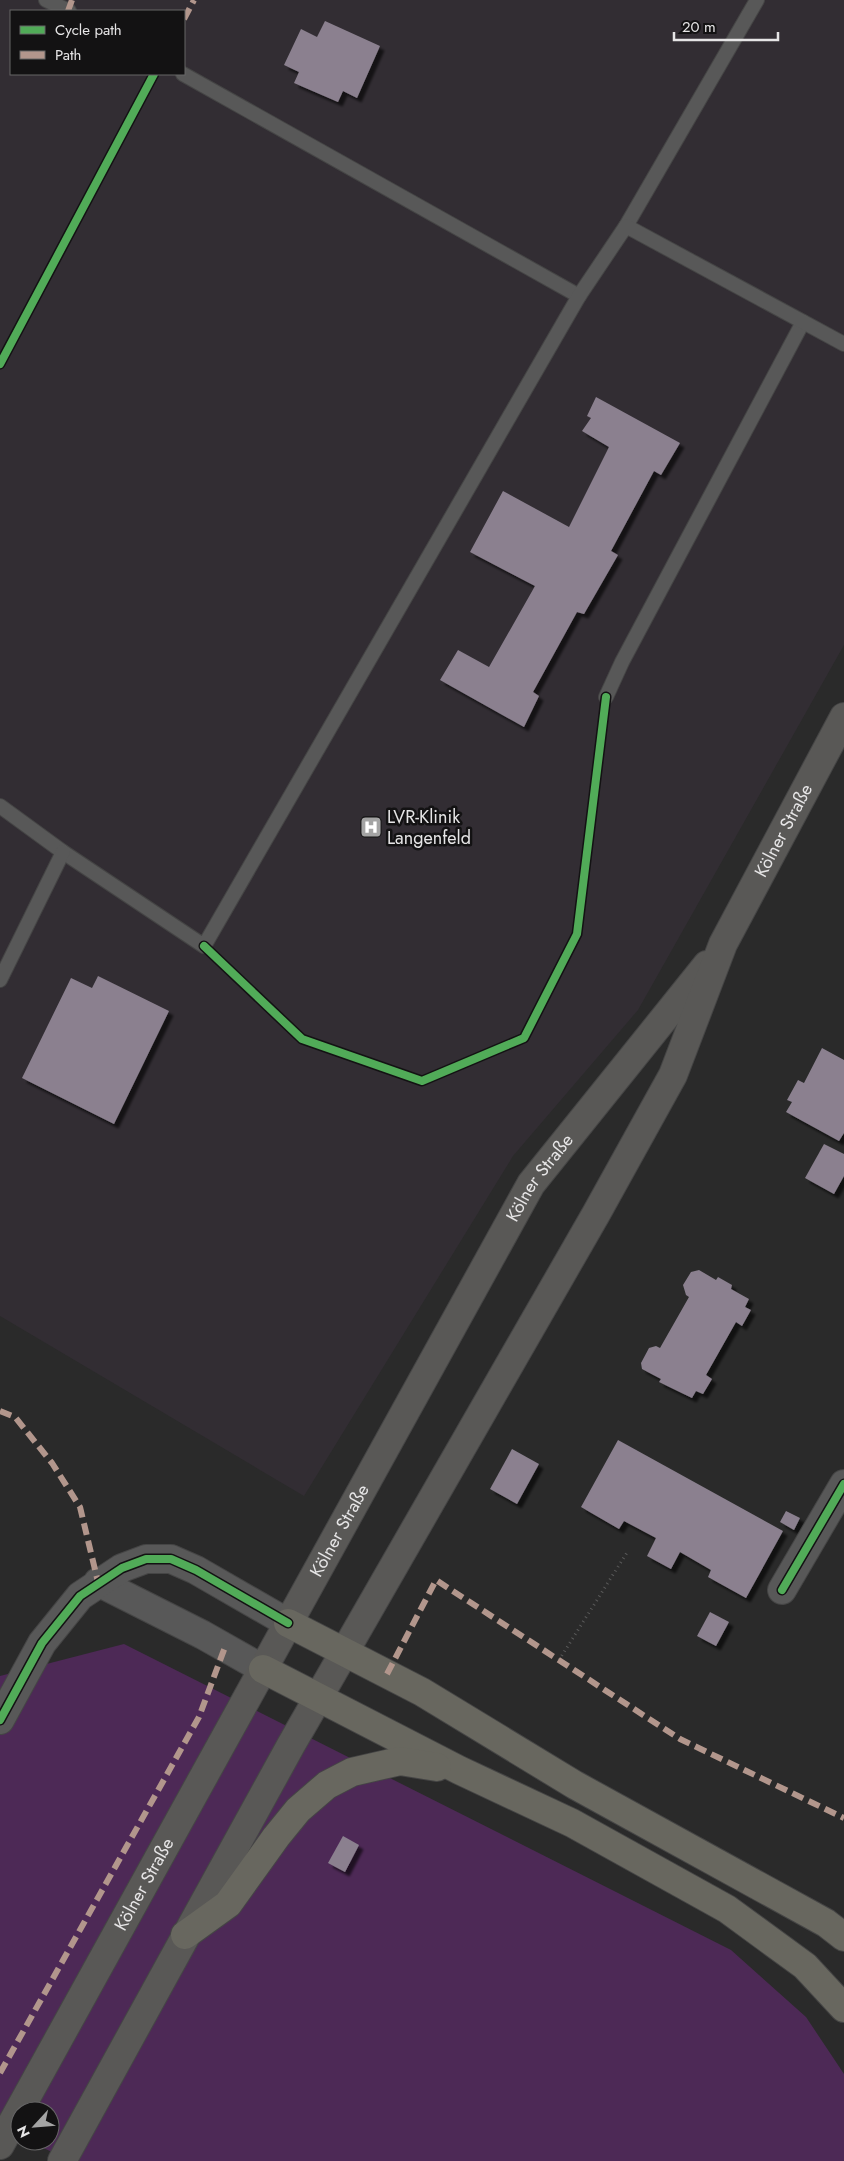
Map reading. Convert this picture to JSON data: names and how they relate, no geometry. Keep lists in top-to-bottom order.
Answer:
{
  "streets": {
    "main road": ["Kölner Straße"]
  },
  "places": {
    "hospital": ["LVR-Klinik Langenfeld"]
  },
  "legend": ["Cycle path", "Path"],
  "scale_bar": "20 m",
  "north": "bottom left"
}
